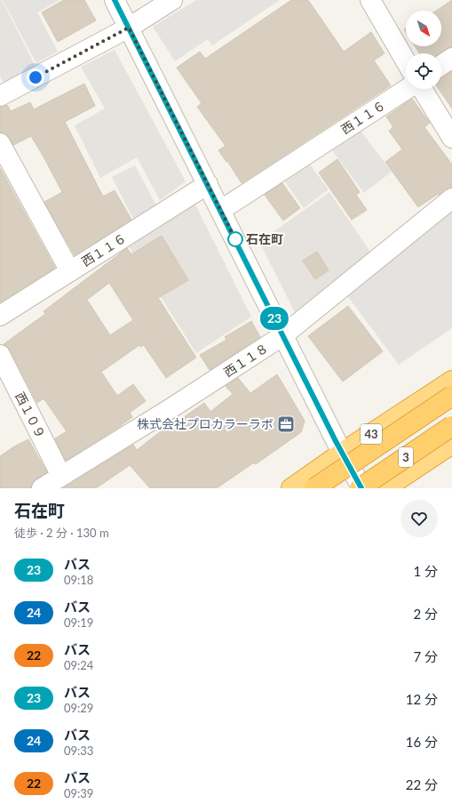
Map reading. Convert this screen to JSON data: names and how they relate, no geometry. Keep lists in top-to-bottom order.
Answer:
{
  "streets": {
    "highway": ["43", "3"],
    "street": ["西１１６", "西１１８", "西１０９"]
  },
  "crossings": [
    ["西１１８", "西１０９"]
  ],
  "places": {
    "other": ["石在町"],
    "office": ["株式会社プロカラーラボ"]
  },
  "lines": ["bus line 23"],
  "north": "bottom right",
  "page": {
    "on_map": "23",
    "heading": ["石在町", "徒歩 · 2 分 · 130 m"],
    "list": [
      {
        "mark": "23",
        "name": "バス",
        "note": "09:18",
        "value": "1 分"
      },
      {
        "mark": "24",
        "name": "バス",
        "note": "09:19",
        "value": "2 分"
      },
      {
        "mark": "22",
        "name": "バス",
        "note": "09:24",
        "value": "7 分"
      },
      {
        "mark": "23",
        "name": "バス",
        "note": "09:29",
        "value": "12 分"
      },
      {
        "mark": "24",
        "name": "バス",
        "note": "09:33",
        "value": "16 分"
      },
      {
        "mark": "22",
        "name": "バス",
        "note": "09:39",
        "value": "22 分"
      }
    ]
  }
}
